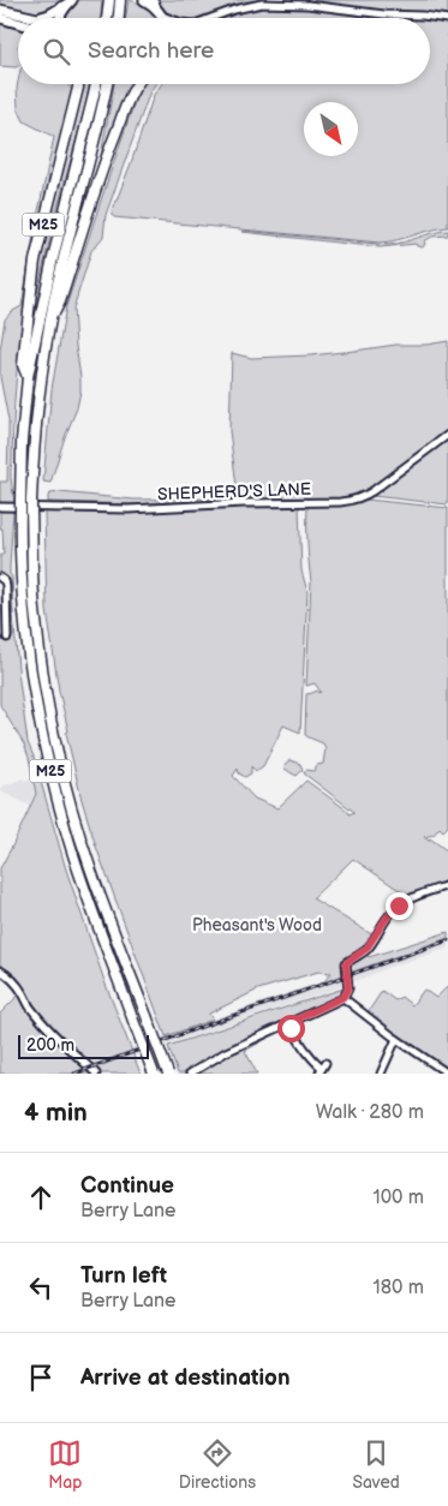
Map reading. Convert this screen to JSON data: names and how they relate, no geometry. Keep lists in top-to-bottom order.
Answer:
{
  "streets": {
    "highway": ["M25"],
    "street": ["SHEPHERD'S LANE"]
  },
  "parks": ["Pheasant's Wood"],
  "scale_bar": "200 m",
  "north": "bottom right",
  "page": {
    "search": "Search here",
    "scale": "200 m",
    "heading": ["4 min", "Walk · 280 m"],
    "list": [
      ["Continue", "Berry Lane", "100 m"],
      ["Turn left", "Berry Lane", "180 m"],
      "Arrive at destination"
    ],
    "nav": ["Map", "Directions", "Saved"]
  }
}
